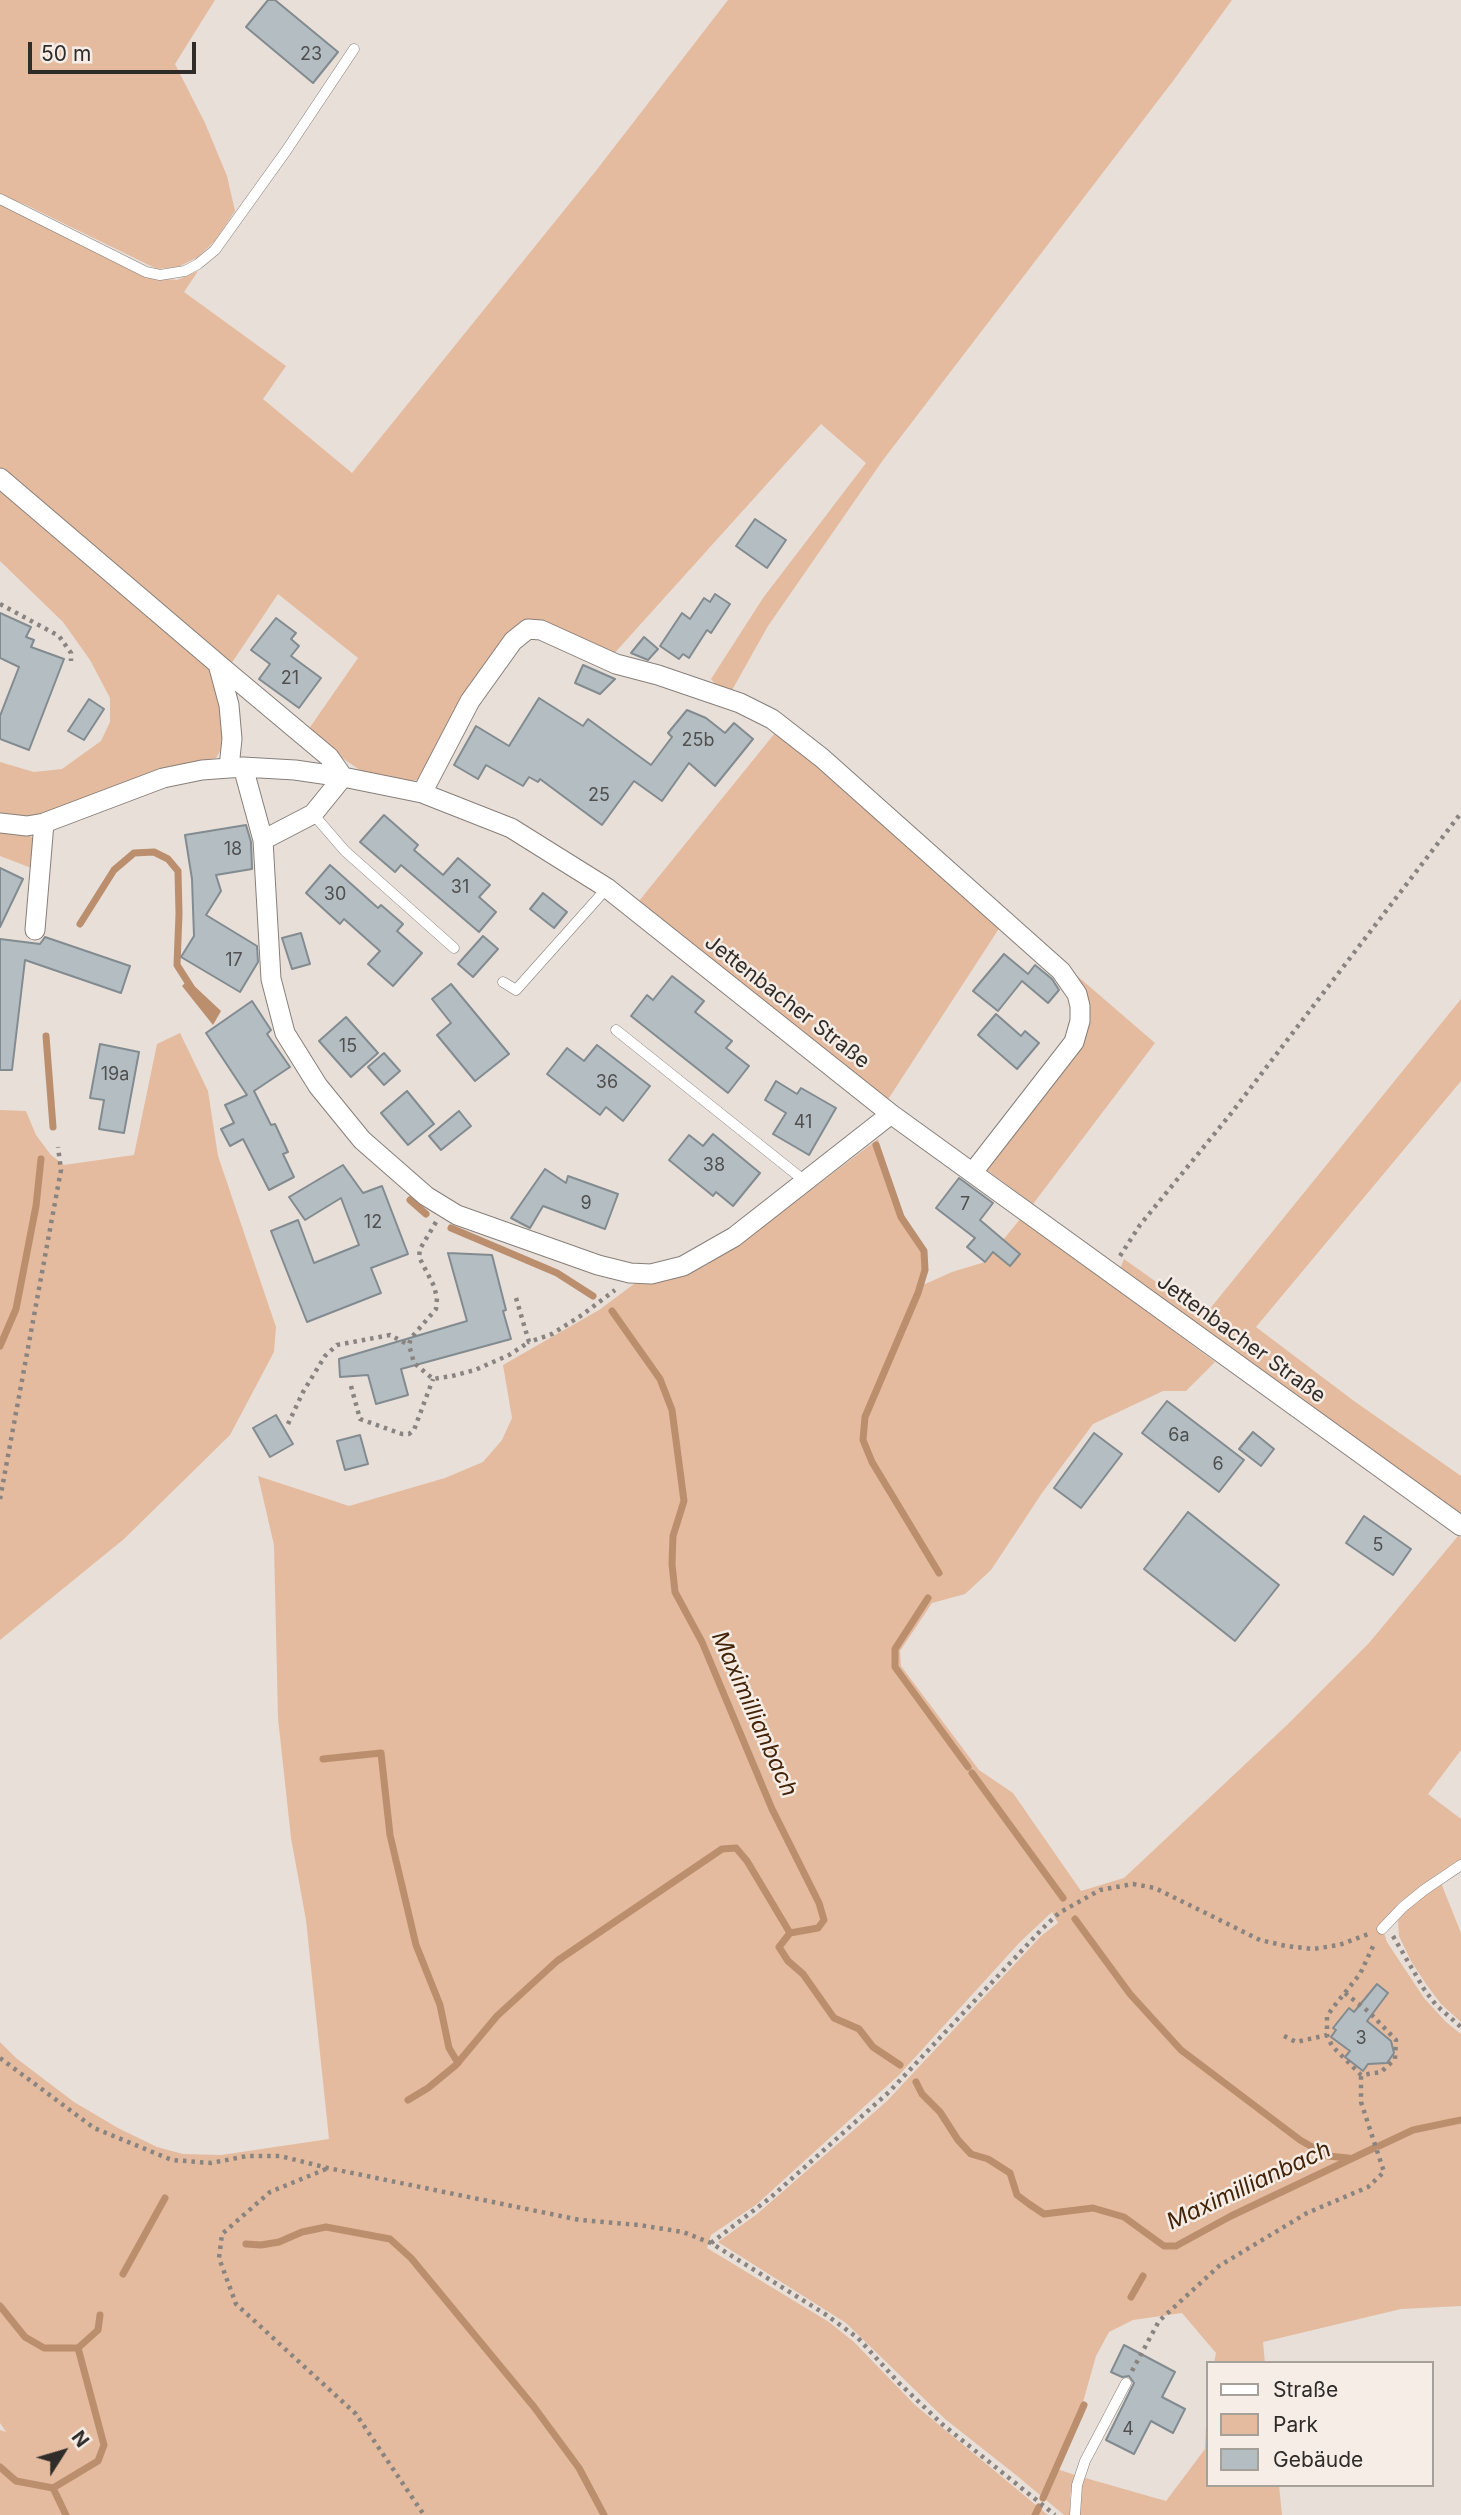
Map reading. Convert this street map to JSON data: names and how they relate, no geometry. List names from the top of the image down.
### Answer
{
  "streets": {
    "street": ["Jettenbacher Straße"]
  },
  "water": ["Maximillianbach"],
  "house_numbers": [
    "23",
    "21",
    "25b",
    "25",
    "18",
    "31",
    "30",
    "17",
    "15",
    "19a",
    "36",
    "41",
    "38",
    "9",
    "7",
    "12",
    "6a",
    "6",
    "5",
    "3",
    "4"
  ],
  "legend": ["Straße", "Park", "Gebäude"],
  "scale_bar": "50 m",
  "north": "top right"
}
